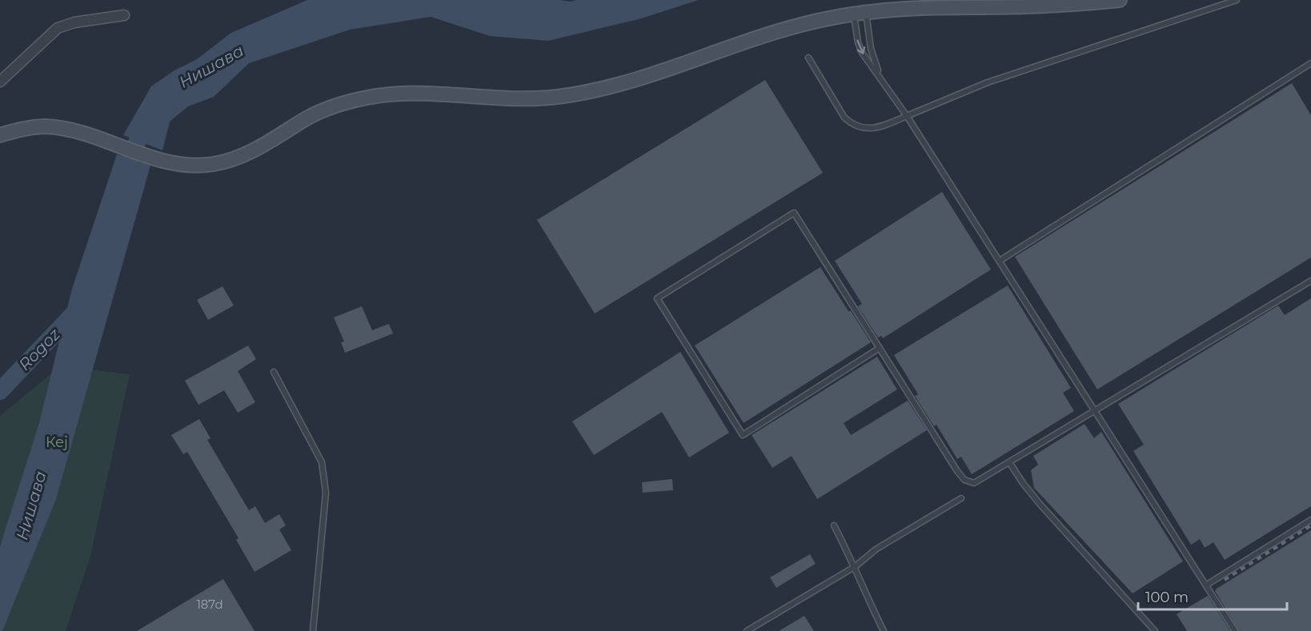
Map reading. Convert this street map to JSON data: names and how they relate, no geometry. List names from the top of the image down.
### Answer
{
  "water": ["Нишава", "Rogoz"],
  "parks": ["Кеј"],
  "house_numbers": ["187d"],
  "scale_bar": "100 m"
}
